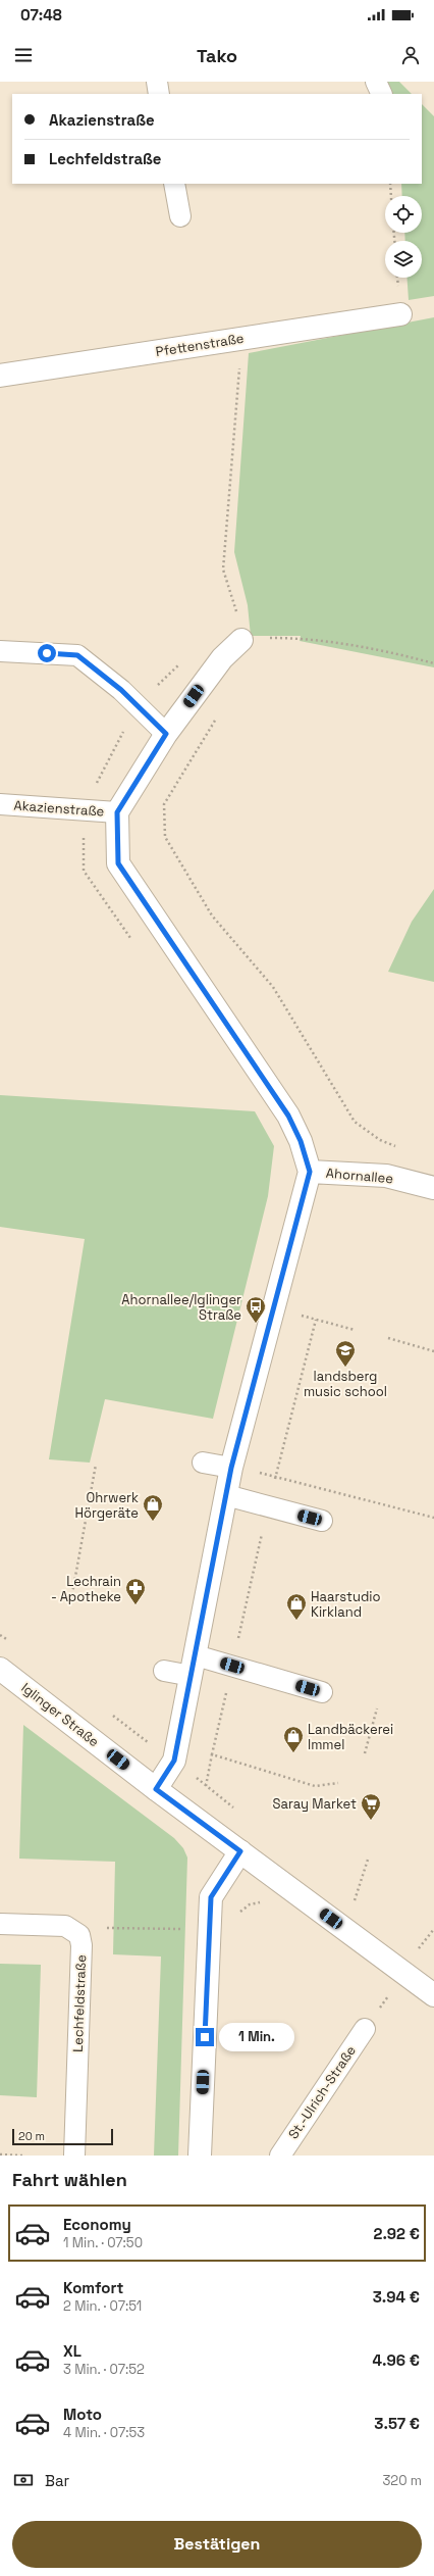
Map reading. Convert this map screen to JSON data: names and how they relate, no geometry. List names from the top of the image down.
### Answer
{
  "streets": {
    "street": [
      "Pfettenstraße",
      "Akazienstraße",
      "Ahornallee",
      "Iglinger Straße"
    ],
    "lane": ["Lechfeldstraße", "St.-Ulrich-Straße"]
  },
  "crossings": [
    ["Akazienstraße", "Ahornallee"],
    ["Ahornallee", "Iglinger Straße"]
  ],
  "places": {
    "bus stop": ["Ahornallee/Iglinger Straße"],
    "school or university": ["landsberg music school"],
    "shop": ["Ohrwerk Hörgeräte", "Haarstudio Kirkland", "Landbäckerei Immel"],
    "pharmacy": ["Lechrain - Apotheke"],
    "supermarket": ["Saray Market"]
  },
  "scale_bar": "20 m",
  "page": {
    "status": "07:48",
    "header": "Tako",
    "banner": ["Akazienstraße", "Lechfeldstraße"],
    "bubble": "1 Min.",
    "scale": "20 m",
    "heading": "Fahrt wählen",
    "list": [
      {
        "name": "Economy",
        "note": "1 Min. · 07:50",
        "value": "2.92 €"
      },
      {
        "name": "Komfort",
        "note": "2 Min. · 07:51",
        "value": "3.94 €"
      },
      {
        "name": "XL",
        "note": "3 Min. · 07:52",
        "value": "4.96 €"
      },
      {
        "name": "Moto",
        "note": "4 Min. · 07:53",
        "value": "3.57 €"
      }
    ],
    "pay": ["Bar", "320 m"],
    "buttons": "Bestätigen"
  }
}
